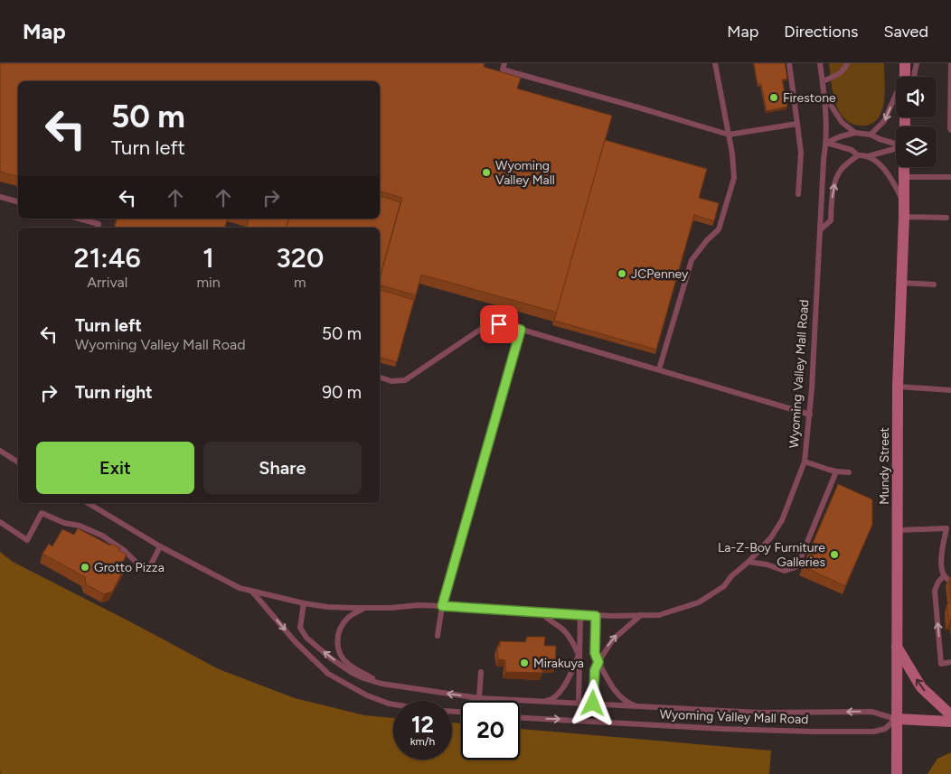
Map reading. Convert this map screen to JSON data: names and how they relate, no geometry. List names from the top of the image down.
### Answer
{
  "streets": {
    "main road": ["Mundy Street"],
    "lane": ["Wyoming Valley Mall Road"]
  },
  "crossings": [
    ["Wyoming Valley Mall Road", "Mundy Street"]
  ],
  "places": [
    "Firestone",
    "Wyoming Valley Mall",
    "JCPenney",
    "La-Z-Boy Furniture Galleries",
    "Grotto Pizza",
    "Mirakuya"
  ],
  "page": {
    "header": "Map",
    "nav": ["Map", "Directions", "Saved"],
    "turn": ["50 m", "Turn left"],
    "eta": [
      "21:46",
      "Arrival",
      "1",
      "min",
      "320",
      "m"
    ],
    "list": [
      {
        "name": "Turn left",
        "note": "Wyoming Valley Mall Road",
        "value": "50 m"
      },
      {
        "name": "Turn right",
        "value": "90 m"
      }
    ],
    "buttons": ["Exit", "Share"],
    "speed": "12 km/h",
    "limit": "20"
  }
}
